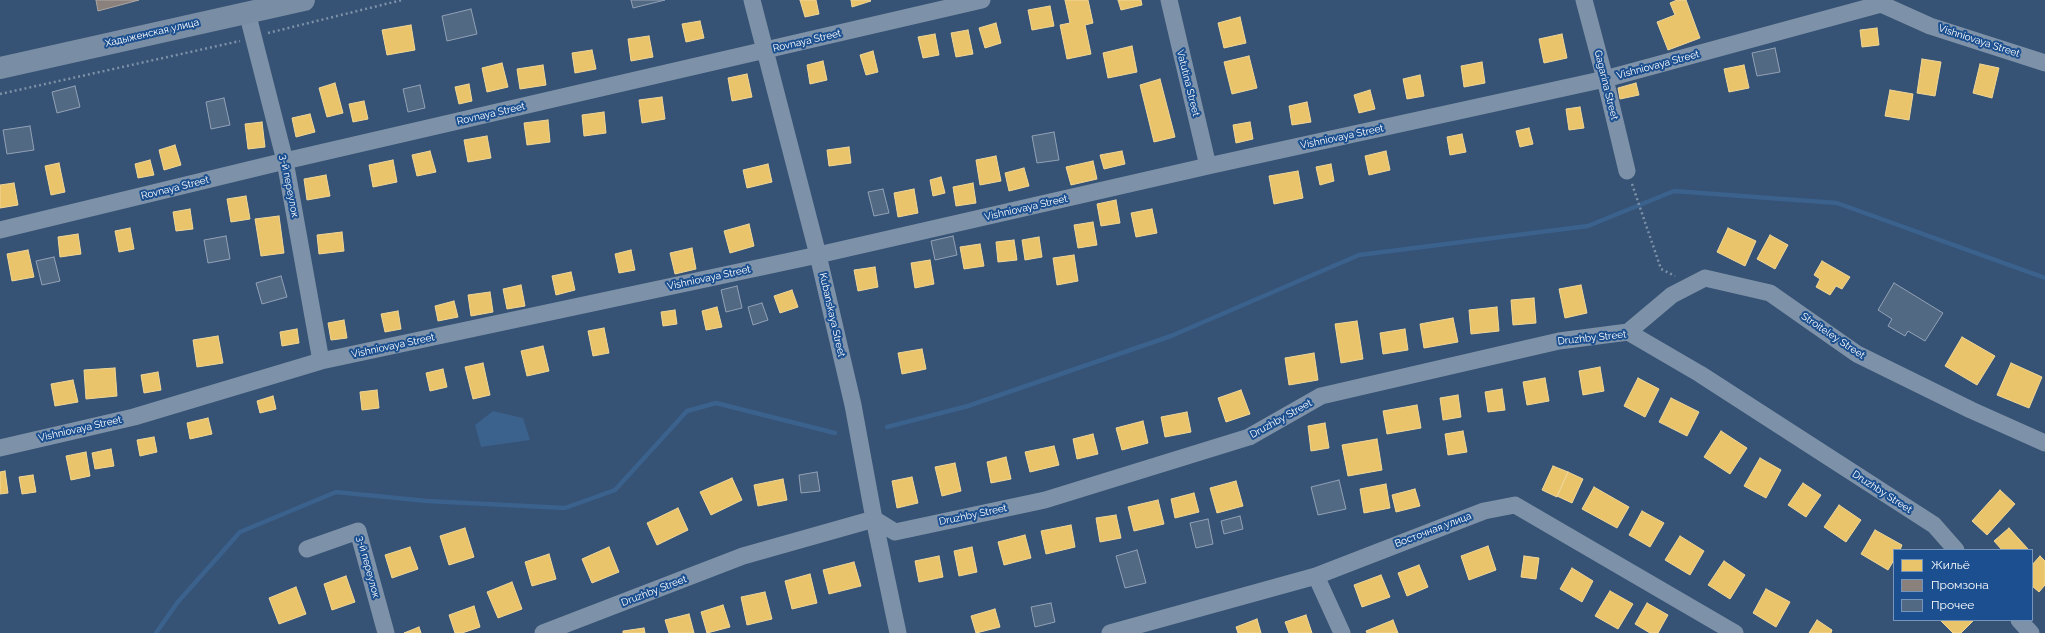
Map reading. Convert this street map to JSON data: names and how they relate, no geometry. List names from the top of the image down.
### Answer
{
  "streets": {
    "main road": ["Хадыженская улица"],
    "street": [
      "Rovnaya Street",
      "Vishniovaya Street",
      "Vatutina Street",
      "Gagarina Street",
      "3-й переулок",
      "Kubanskaya Street",
      "Stroiteley Street",
      "Druzhby Street",
      "Восточная улица"
    ]
  },
  "crossings": [
    ["Хадыженская улица", "3-й переулок"],
    ["Rovnaya Street", "3-й переулок"],
    ["Rovnaya Street", "Kubanskaya Street"],
    ["Vishniovaya Street", "Vatutina Street"],
    ["Vishniovaya Street", "Gagarina Street"],
    ["Vishniovaya Street", "3-й переулок"],
    ["Vishniovaya Street", "Kubanskaya Street"],
    ["Kubanskaya Street", "Druzhby Street"],
    ["Stroiteley Street", "Druzhby Street"]
  ],
  "legend": ["Жильё", "Промзона", "Прочее"]
}
